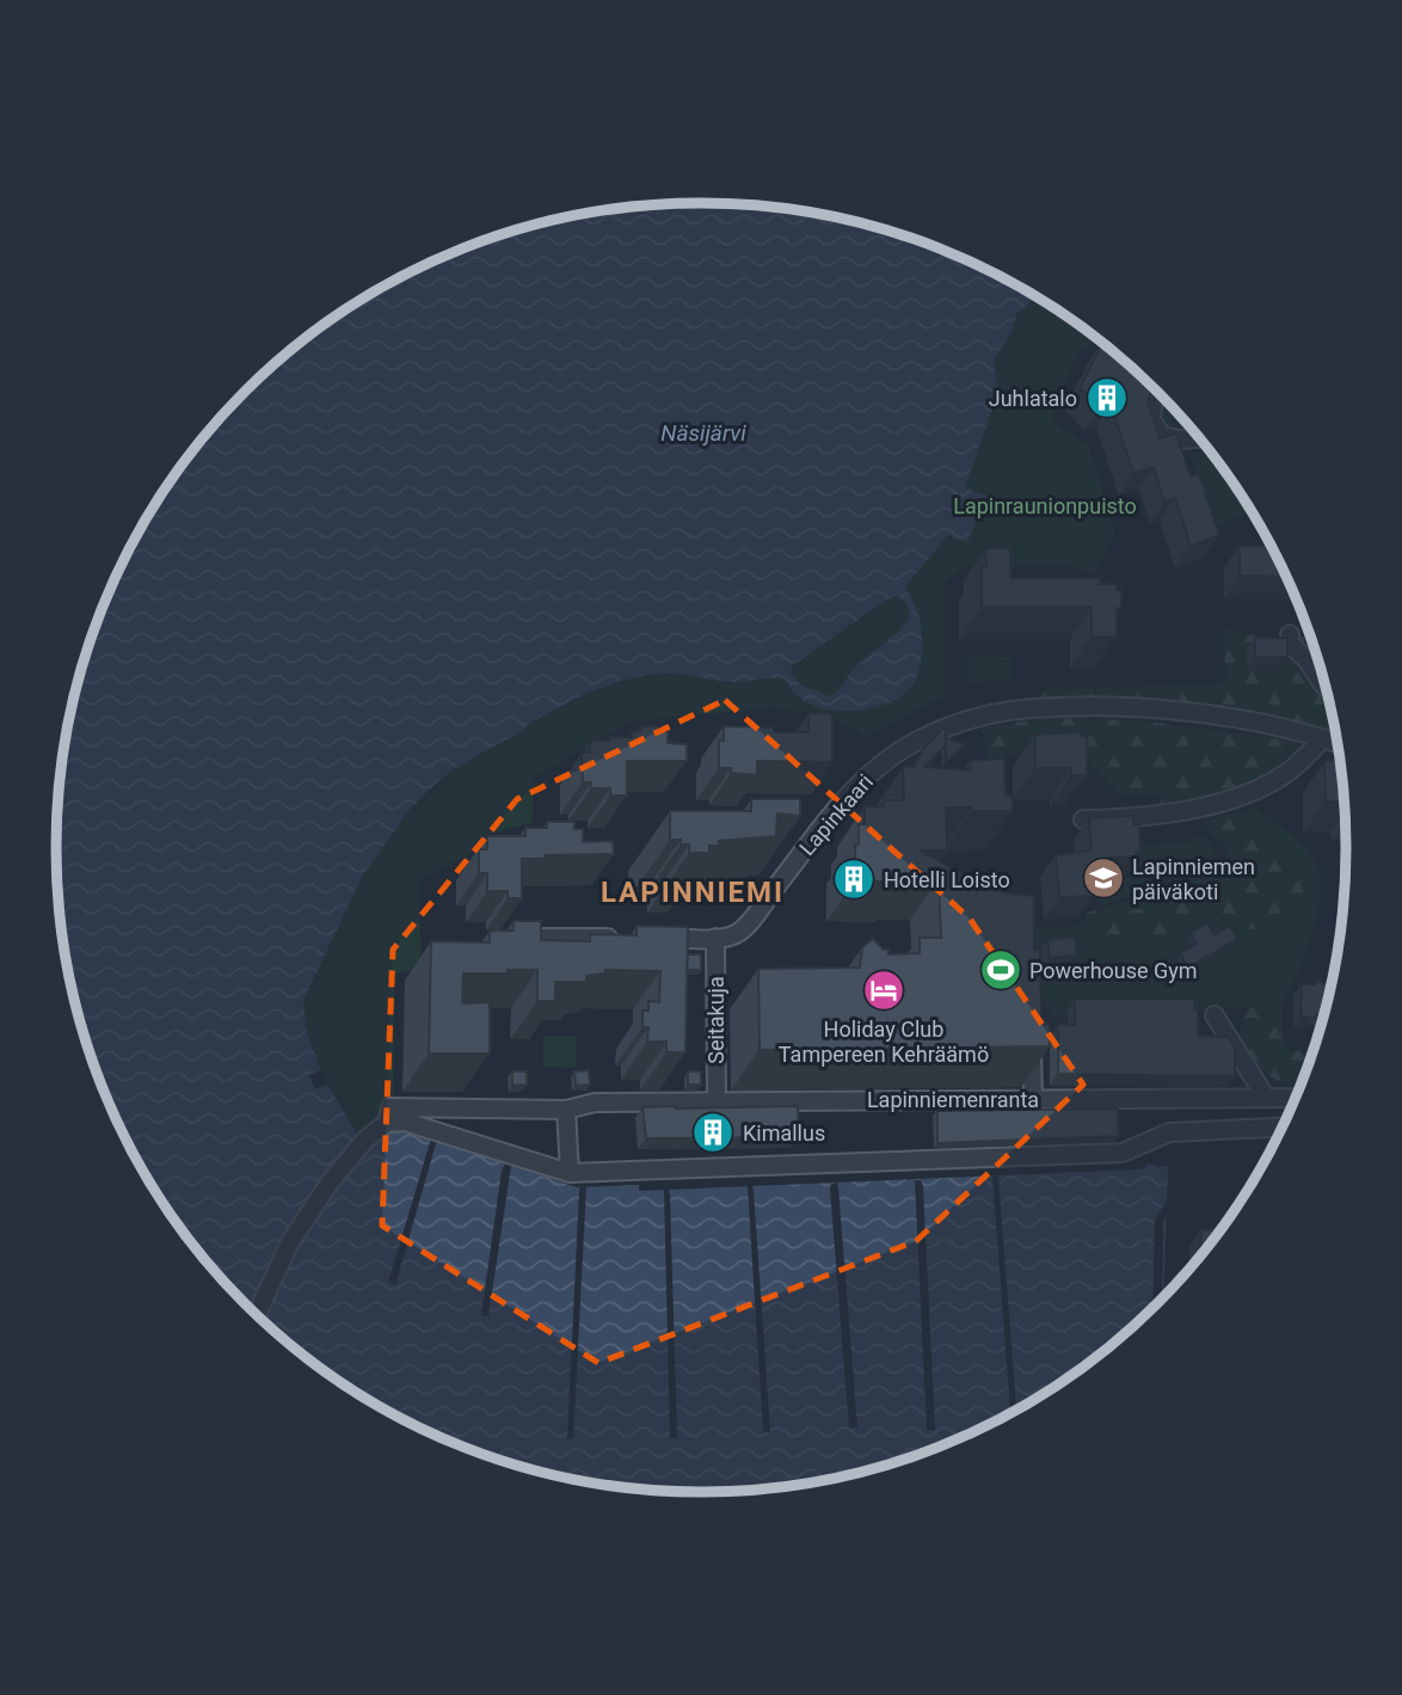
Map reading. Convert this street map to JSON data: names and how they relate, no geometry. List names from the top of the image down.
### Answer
{
  "streets": {
    "street": ["Lapinkaari", "Seitakuja", "Lapinniemenranta"]
  },
  "crossings": [
    ["Lapinkaari", "Seitakuja"],
    ["Seitakuja", "Lapinniemenranta"]
  ],
  "districts": ["LAPINNIEMI"],
  "water": ["Näsijärvi"],
  "parks": ["Lapinraunionpuisto"],
  "places": {
    "building": ["Juhlatalo", "Hotelli Loisto", "Kimallus"],
    "school or university": ["Lapinniemen päiväkoti"],
    "sports": ["Powerhouse Gym"],
    "hotel": ["Holiday Club Tampereen Kehräämö"]
  }
}
